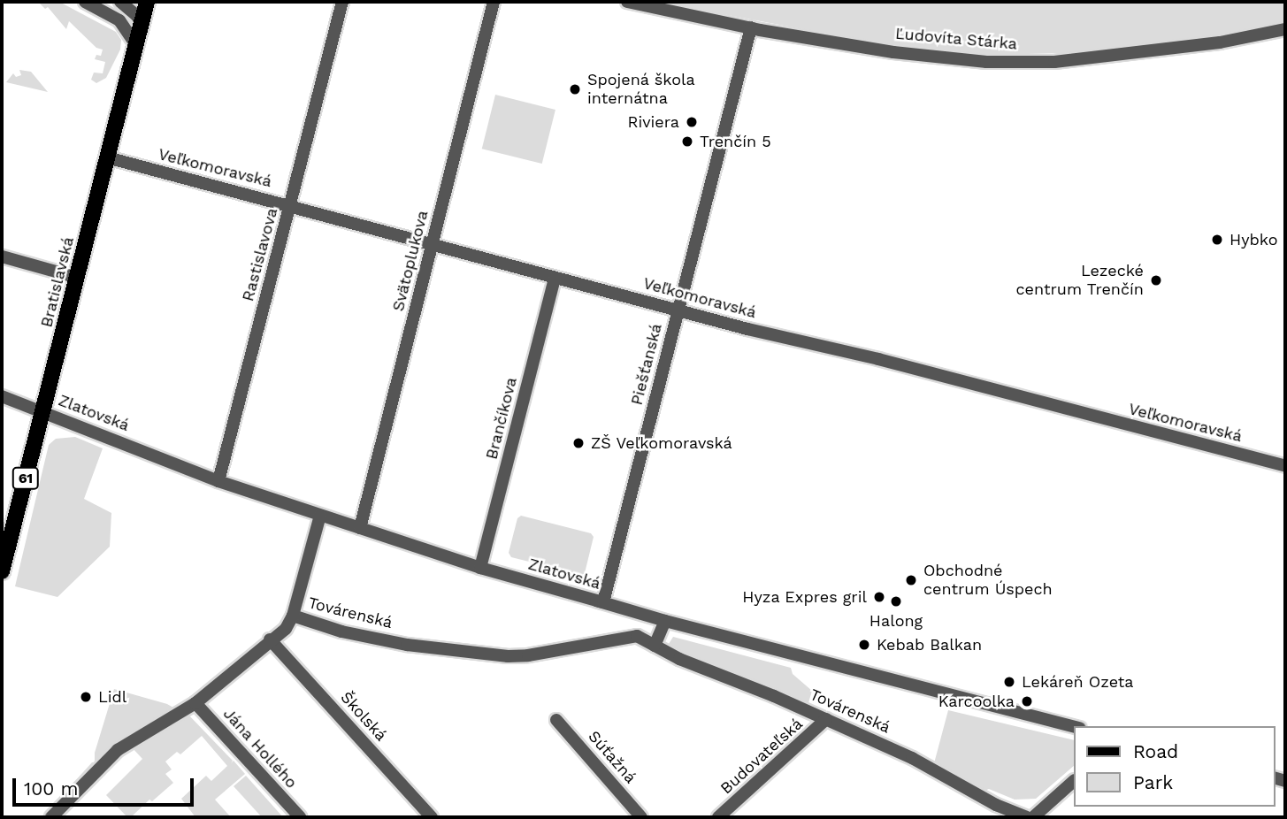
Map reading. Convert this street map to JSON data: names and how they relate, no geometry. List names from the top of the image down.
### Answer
{
  "streets": {
    "main road": ["Bratislavská", "61"],
    "street": [
      "Ľudovíta Stárka",
      "Veľkomoravská",
      "Rastislavova",
      "Svätoplukova",
      "Piešťanská",
      "Zlatovská",
      "Brančíkova",
      "Továrenská",
      "Školská",
      "Jána Hollého",
      "Budovateľská",
      "Súťažná"
    ]
  },
  "crossings": [
    ["Ľudovíta Stárka", "Piešťanská"],
    ["Veľkomoravská", "Rastislavova"],
    ["Veľkomoravská", "Svätoplukova"],
    ["Veľkomoravská", "Bratislavská"],
    ["Veľkomoravská", "Piešťanská"],
    ["Veľkomoravská", "Brančíkova"],
    ["Rastislavova", "Zlatovská"],
    ["Svätoplukova", "Zlatovská"],
    ["Bratislavská", "Zlatovská"],
    ["Piešťanská", "Zlatovská"],
    ["Zlatovská", "Brančíkova"],
    ["Továrenská", "Budovateľská"]
  ],
  "places": [
    "Spojená škola internátna",
    "Riviera",
    "Trenčín 5",
    "Hybko",
    "Lezecké centrum Trenčín",
    "ZŠ Veľkomoravská",
    "Obchodné centrum Úspech",
    "Hyza Expres gril",
    "Halong",
    "Kebab Balkan",
    "Lekáreň Ozeta",
    "Lidl",
    "Karcoolka"
  ],
  "legend": ["Road", "Park"],
  "scale_bar": "100 m"
}
